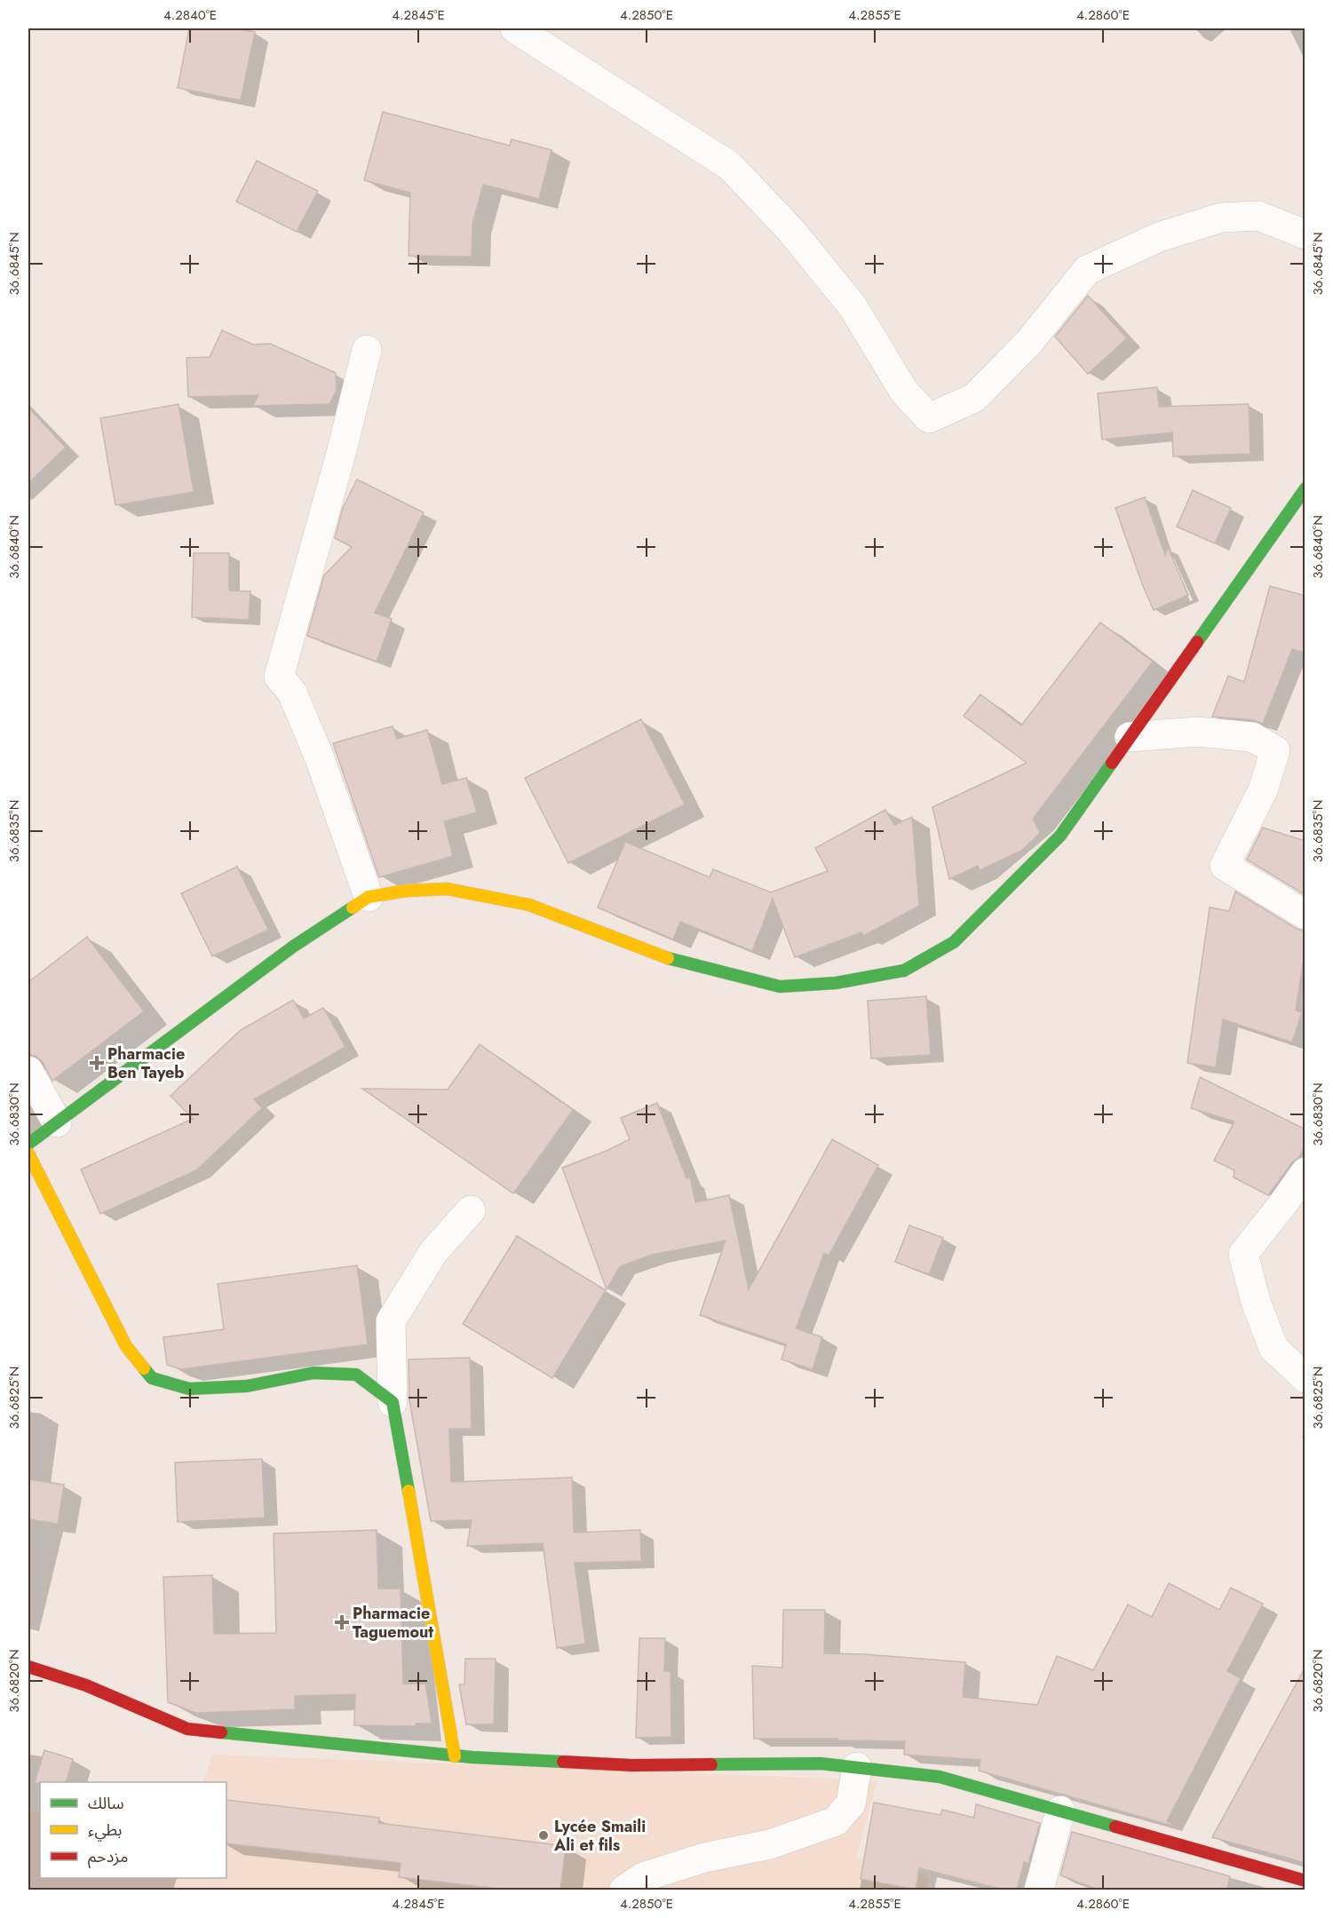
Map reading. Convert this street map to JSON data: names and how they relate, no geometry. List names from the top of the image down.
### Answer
{
  "places": {
    "health": ["Pharmacie Ben Tayeb", "Pharmacie Taguemout"],
    "other": ["Lycée Smaili Ali et fils"]
  },
  "legend": ["سالك", "بطيء", "مزدحم"],
  "coordinates": [
    "4.2840°E",
    "4.2845°E",
    "4.2850°E",
    "4.2855°E",
    "4.2860°E",
    "36.6845°N",
    "36.6840°N",
    "36.6835°N",
    "36.6830°N",
    "36.6825°N",
    "36.6820°N"
  ]
}
